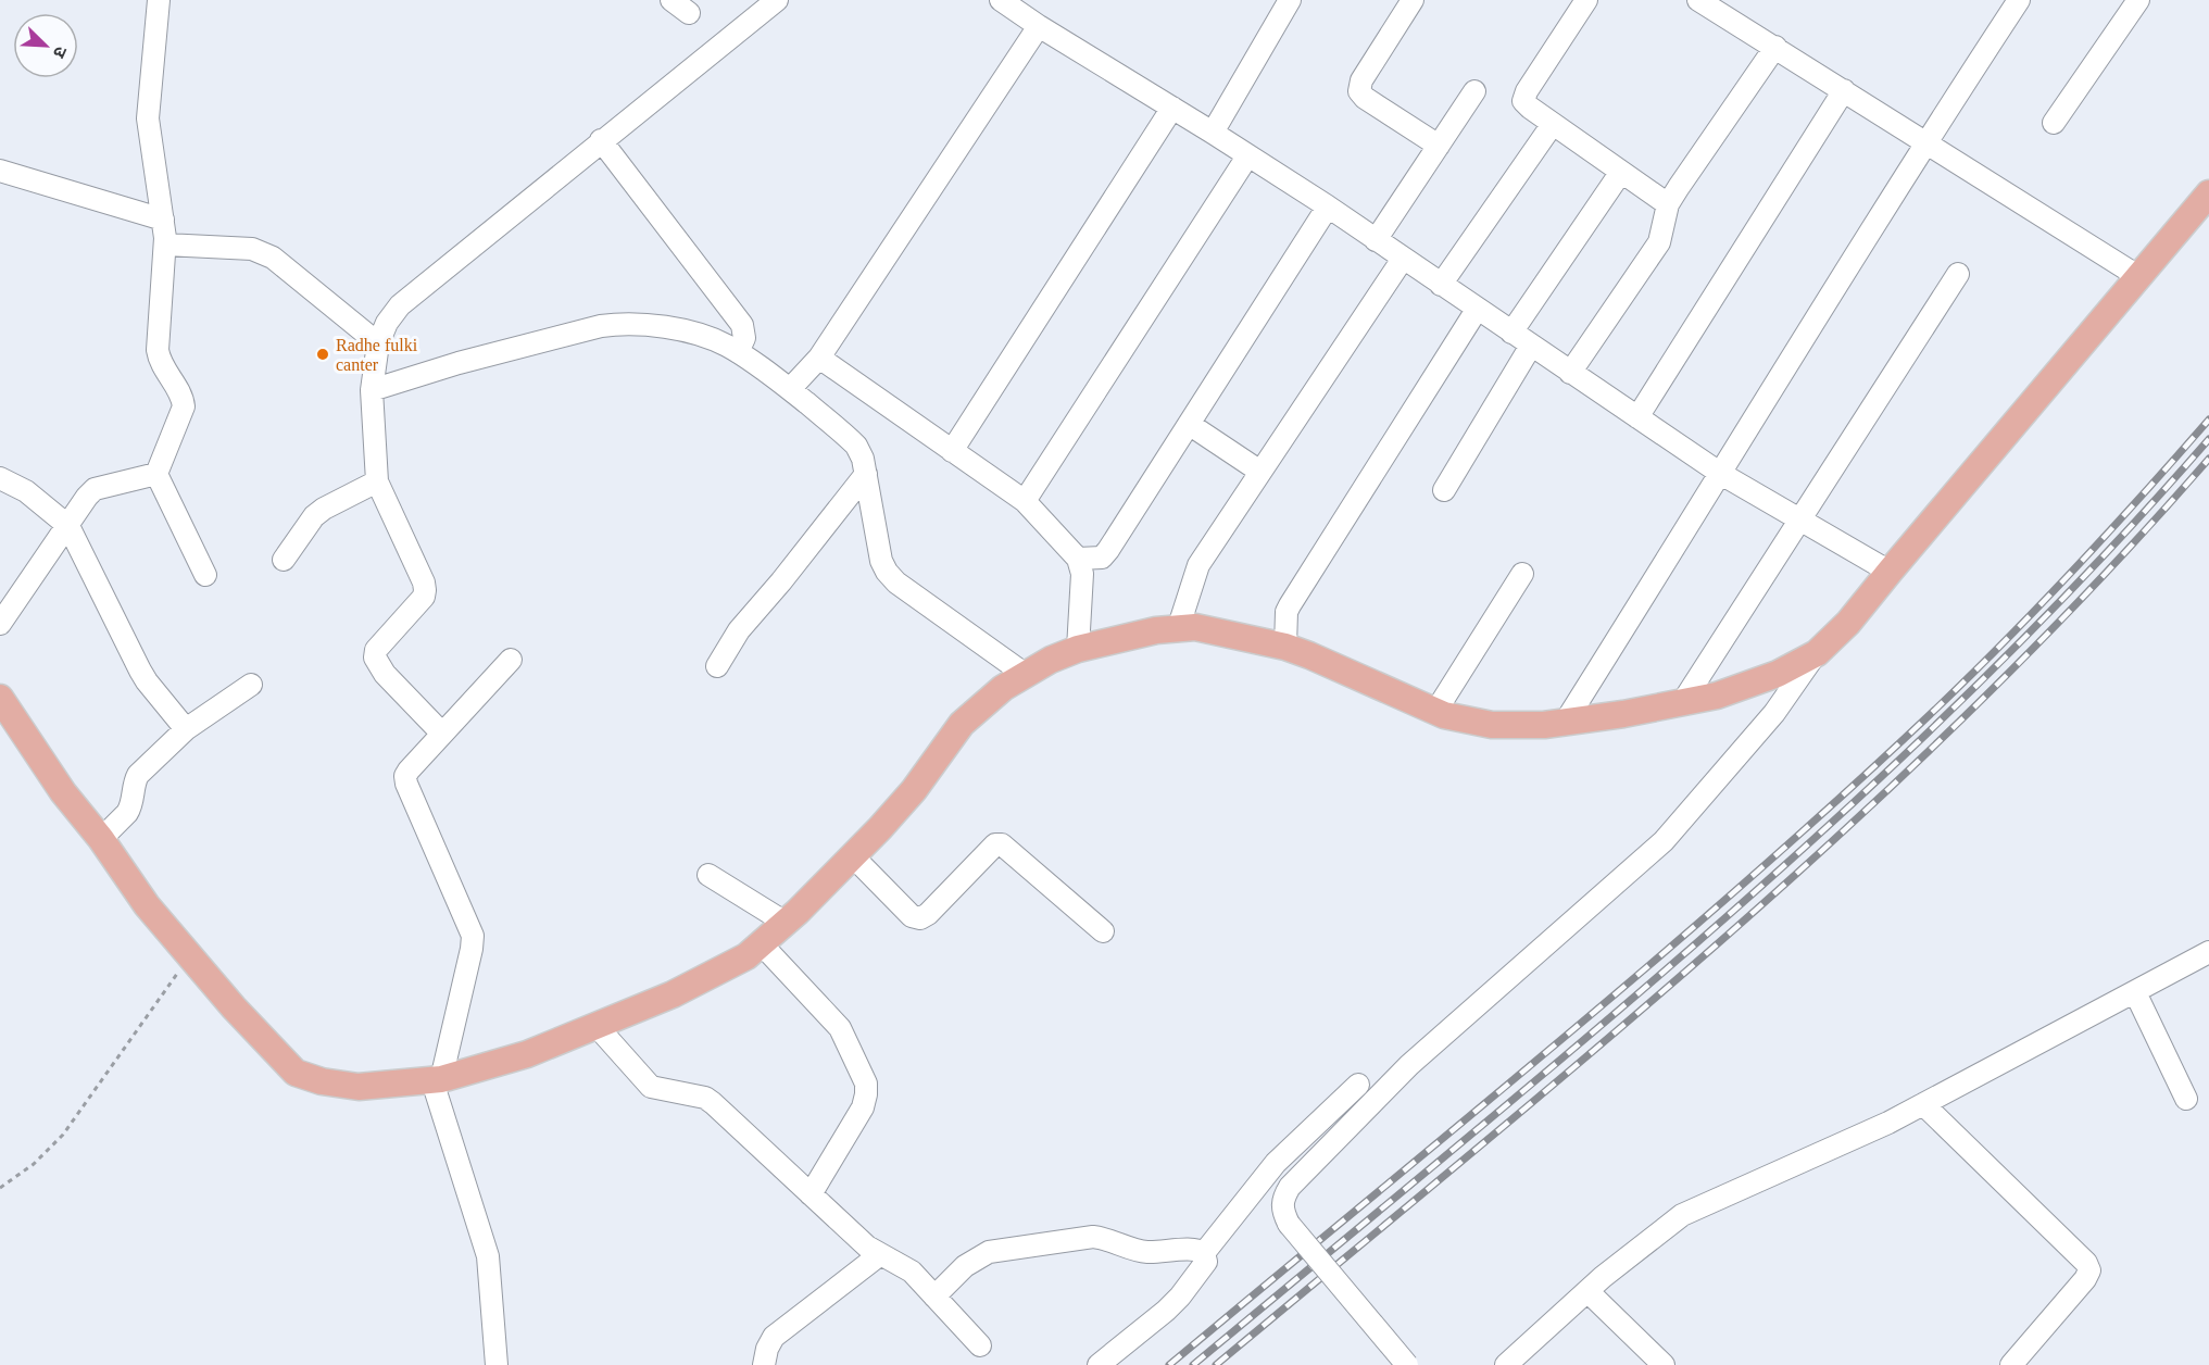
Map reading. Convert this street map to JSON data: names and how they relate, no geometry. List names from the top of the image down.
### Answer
{
  "places": ["Radhe fulki canter"],
  "north": "bottom right"
}
